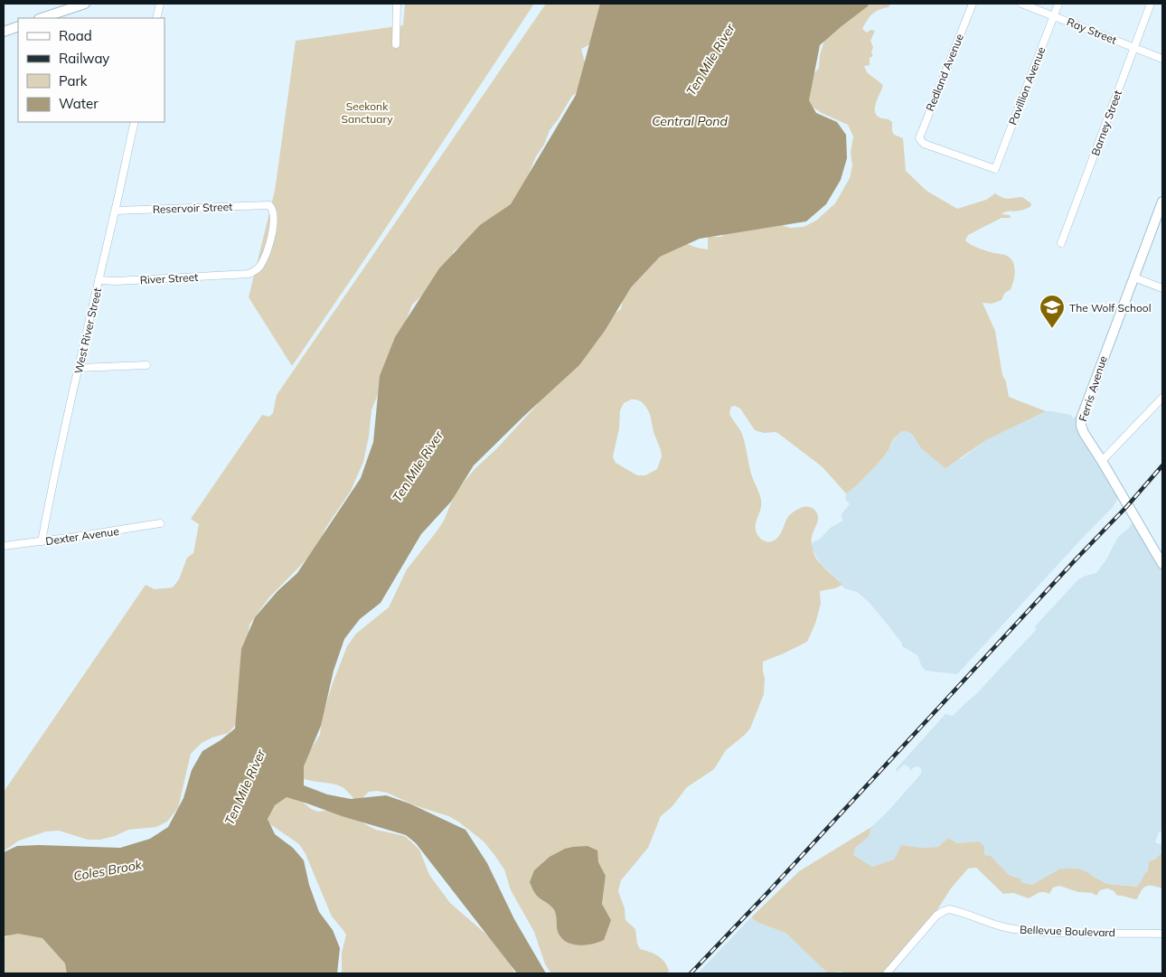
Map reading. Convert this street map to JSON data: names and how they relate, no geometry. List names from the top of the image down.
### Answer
{
  "streets": {
    "street": [
      "Ray Street",
      "Redland Avenue",
      "Pavillion Avenue",
      "Barney Street",
      "Reservoir Street",
      "River Street",
      "West River Street",
      "Ferris Avenue",
      "Dexter Avenue",
      "Bellevue Boulevard"
    ]
  },
  "crossings": [
    ["Ray Street", "Pavillion Avenue"],
    ["Ray Street", "Barney Street"],
    ["Redland Avenue", "Pavillion Avenue"],
    ["Reservoir Street", "River Street"],
    ["Reservoir Street", "West River Street"],
    ["River Street", "West River Street"],
    ["West River Street", "Dexter Avenue"]
  ],
  "water": ["Ten Mile River", "Central Pond", "Coles Brook"],
  "parks": ["Seekonk Sanctuary"],
  "places": {
    "school or university": ["The Wolf School"]
  },
  "legend": [
    "Road",
    "Railway",
    "Park",
    "Water"
  ]
}
